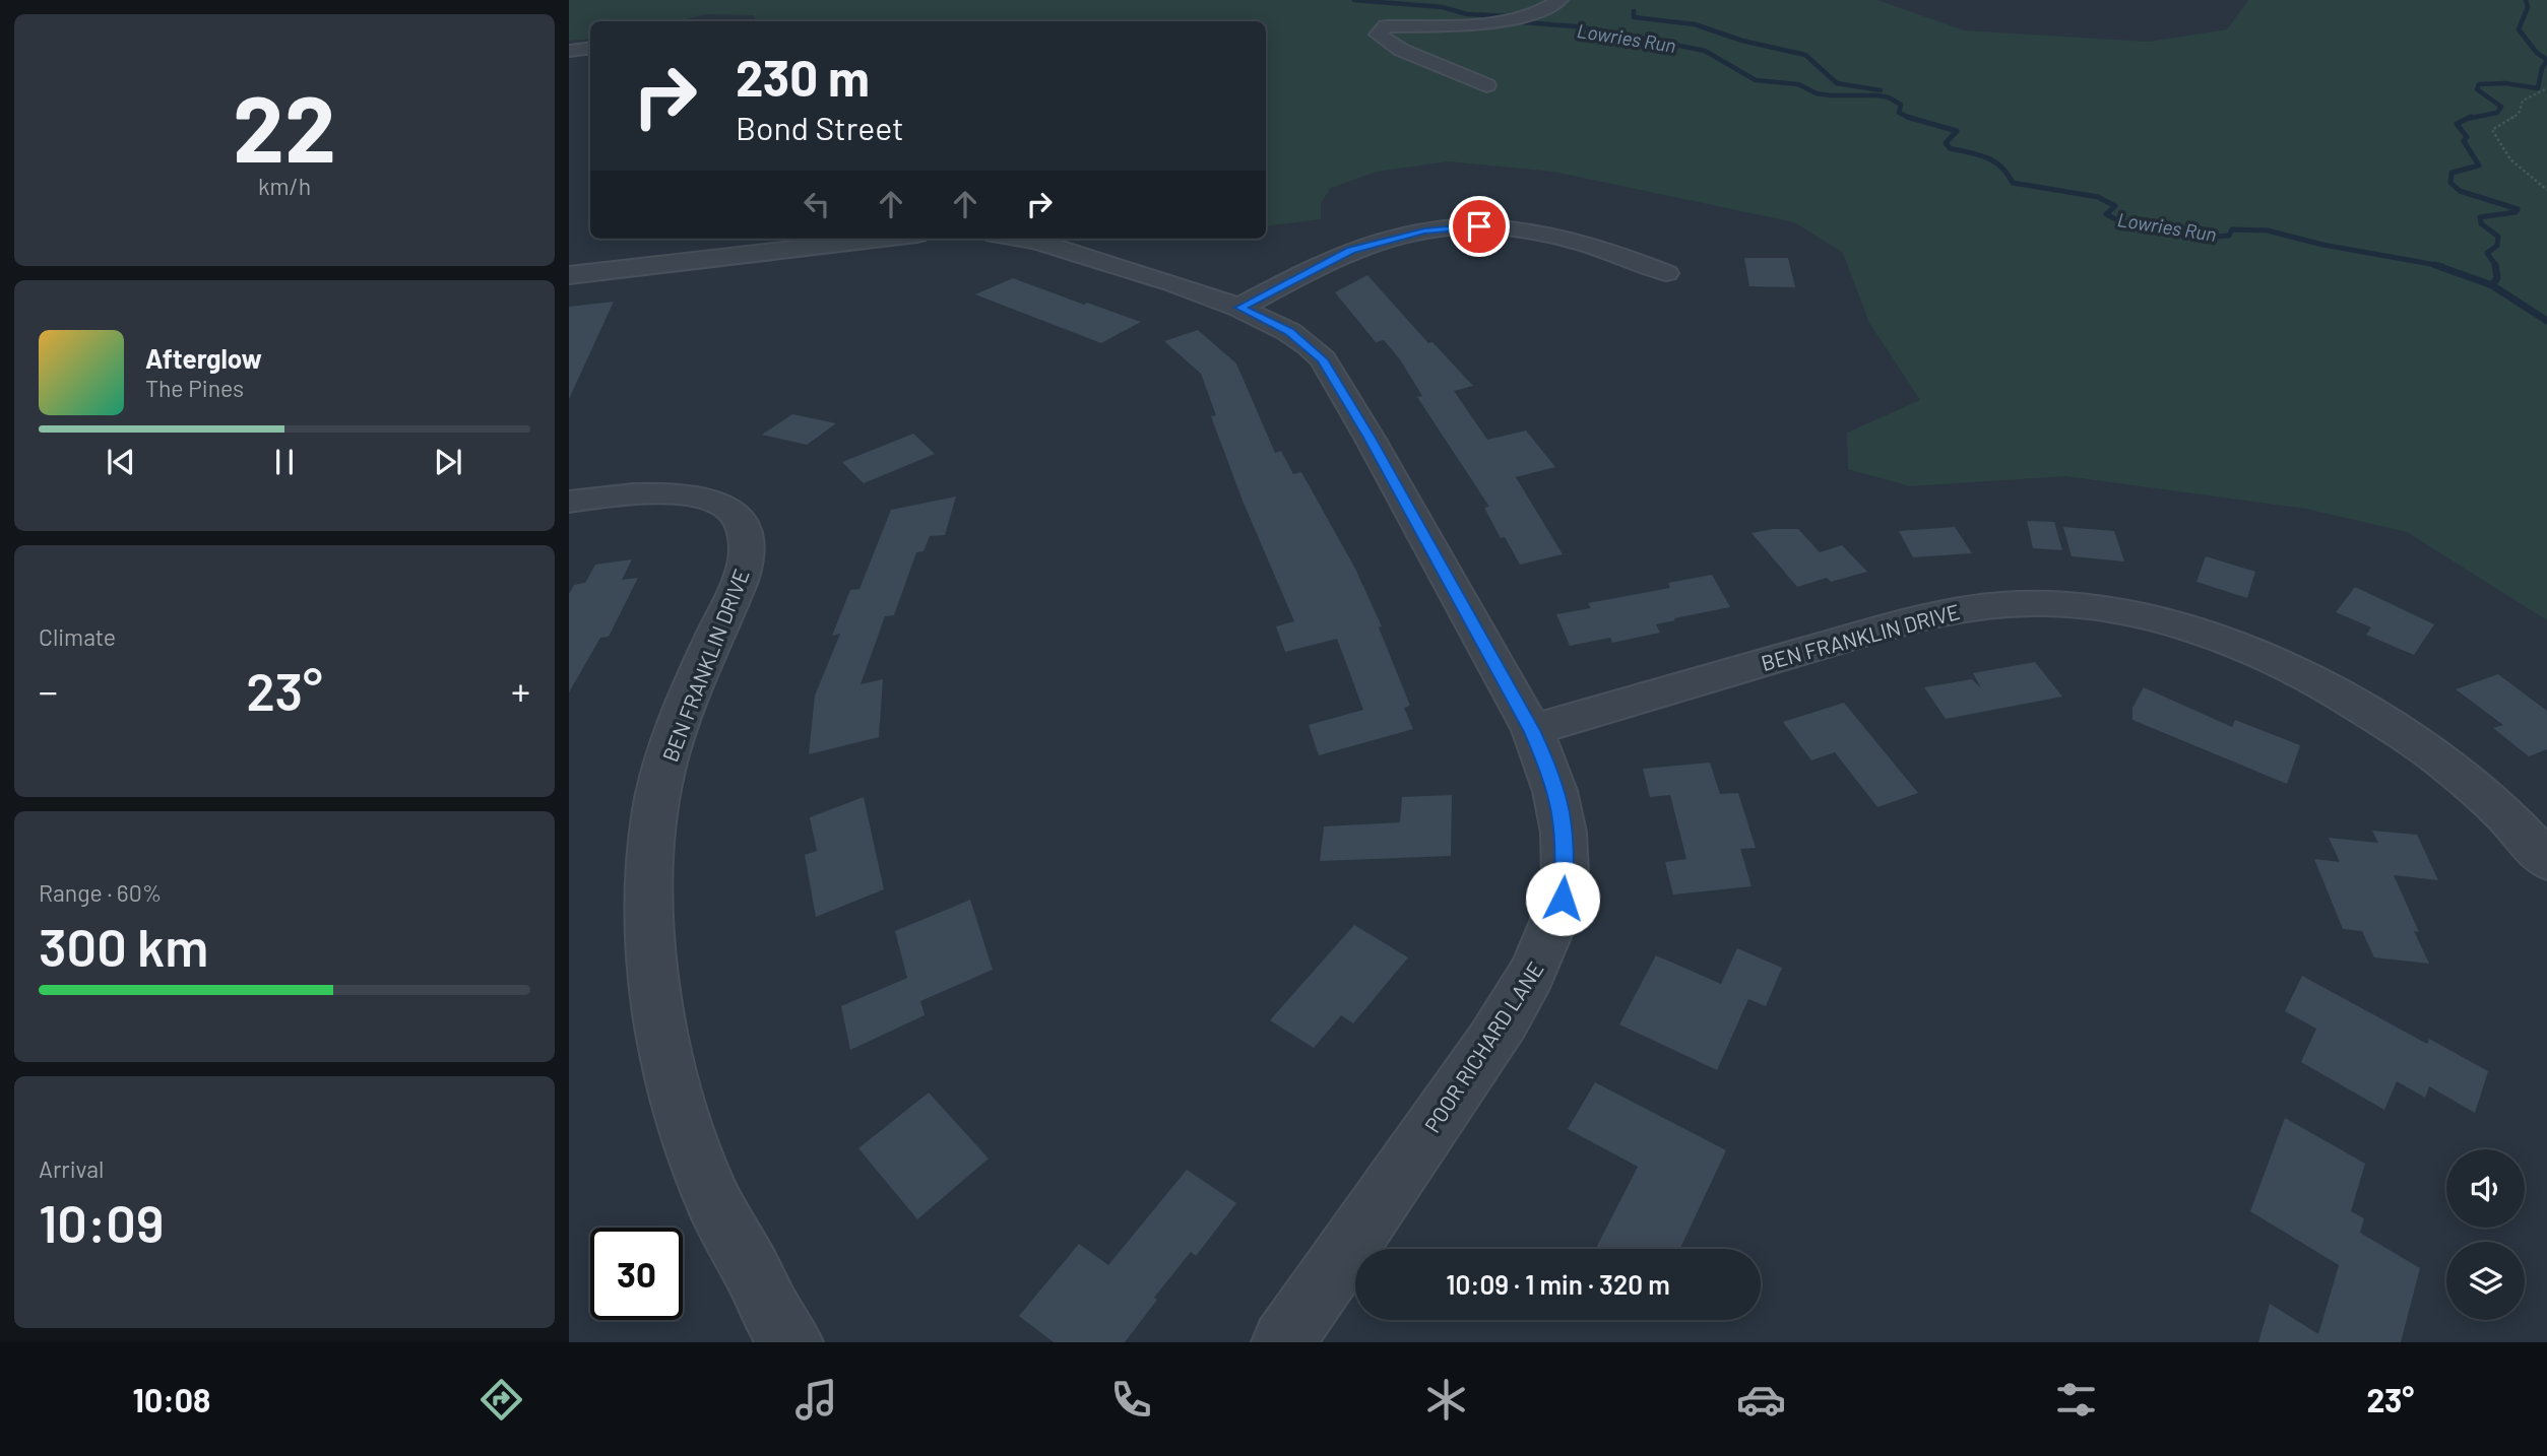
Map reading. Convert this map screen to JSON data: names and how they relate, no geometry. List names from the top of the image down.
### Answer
{
  "streets": {
    "street": ["BEN FRANKLIN DRIVE", "POOR RICHARD LANE"]
  },
  "crossings": [
    ["BEN FRANKLIN DRIVE", "POOR RICHARD LANE"]
  ],
  "water": ["Lowries Run"],
  "page": {
    "tile": [
      ["22", "km/h"],
      "Climate",
      ["Range · 60%", "300 km"],
      ["Arrival", "10:09"]
    ],
    "turn": ["230 m", "Bond Street"],
    "song": ["Afterglow", "The Pines"],
    "heat": ["−", "23°", "+"],
    "limit": "30",
    "trip": "10:09 · 1 min · 320 m",
    "tabs": ["10:08", "23°"]
  }
}
